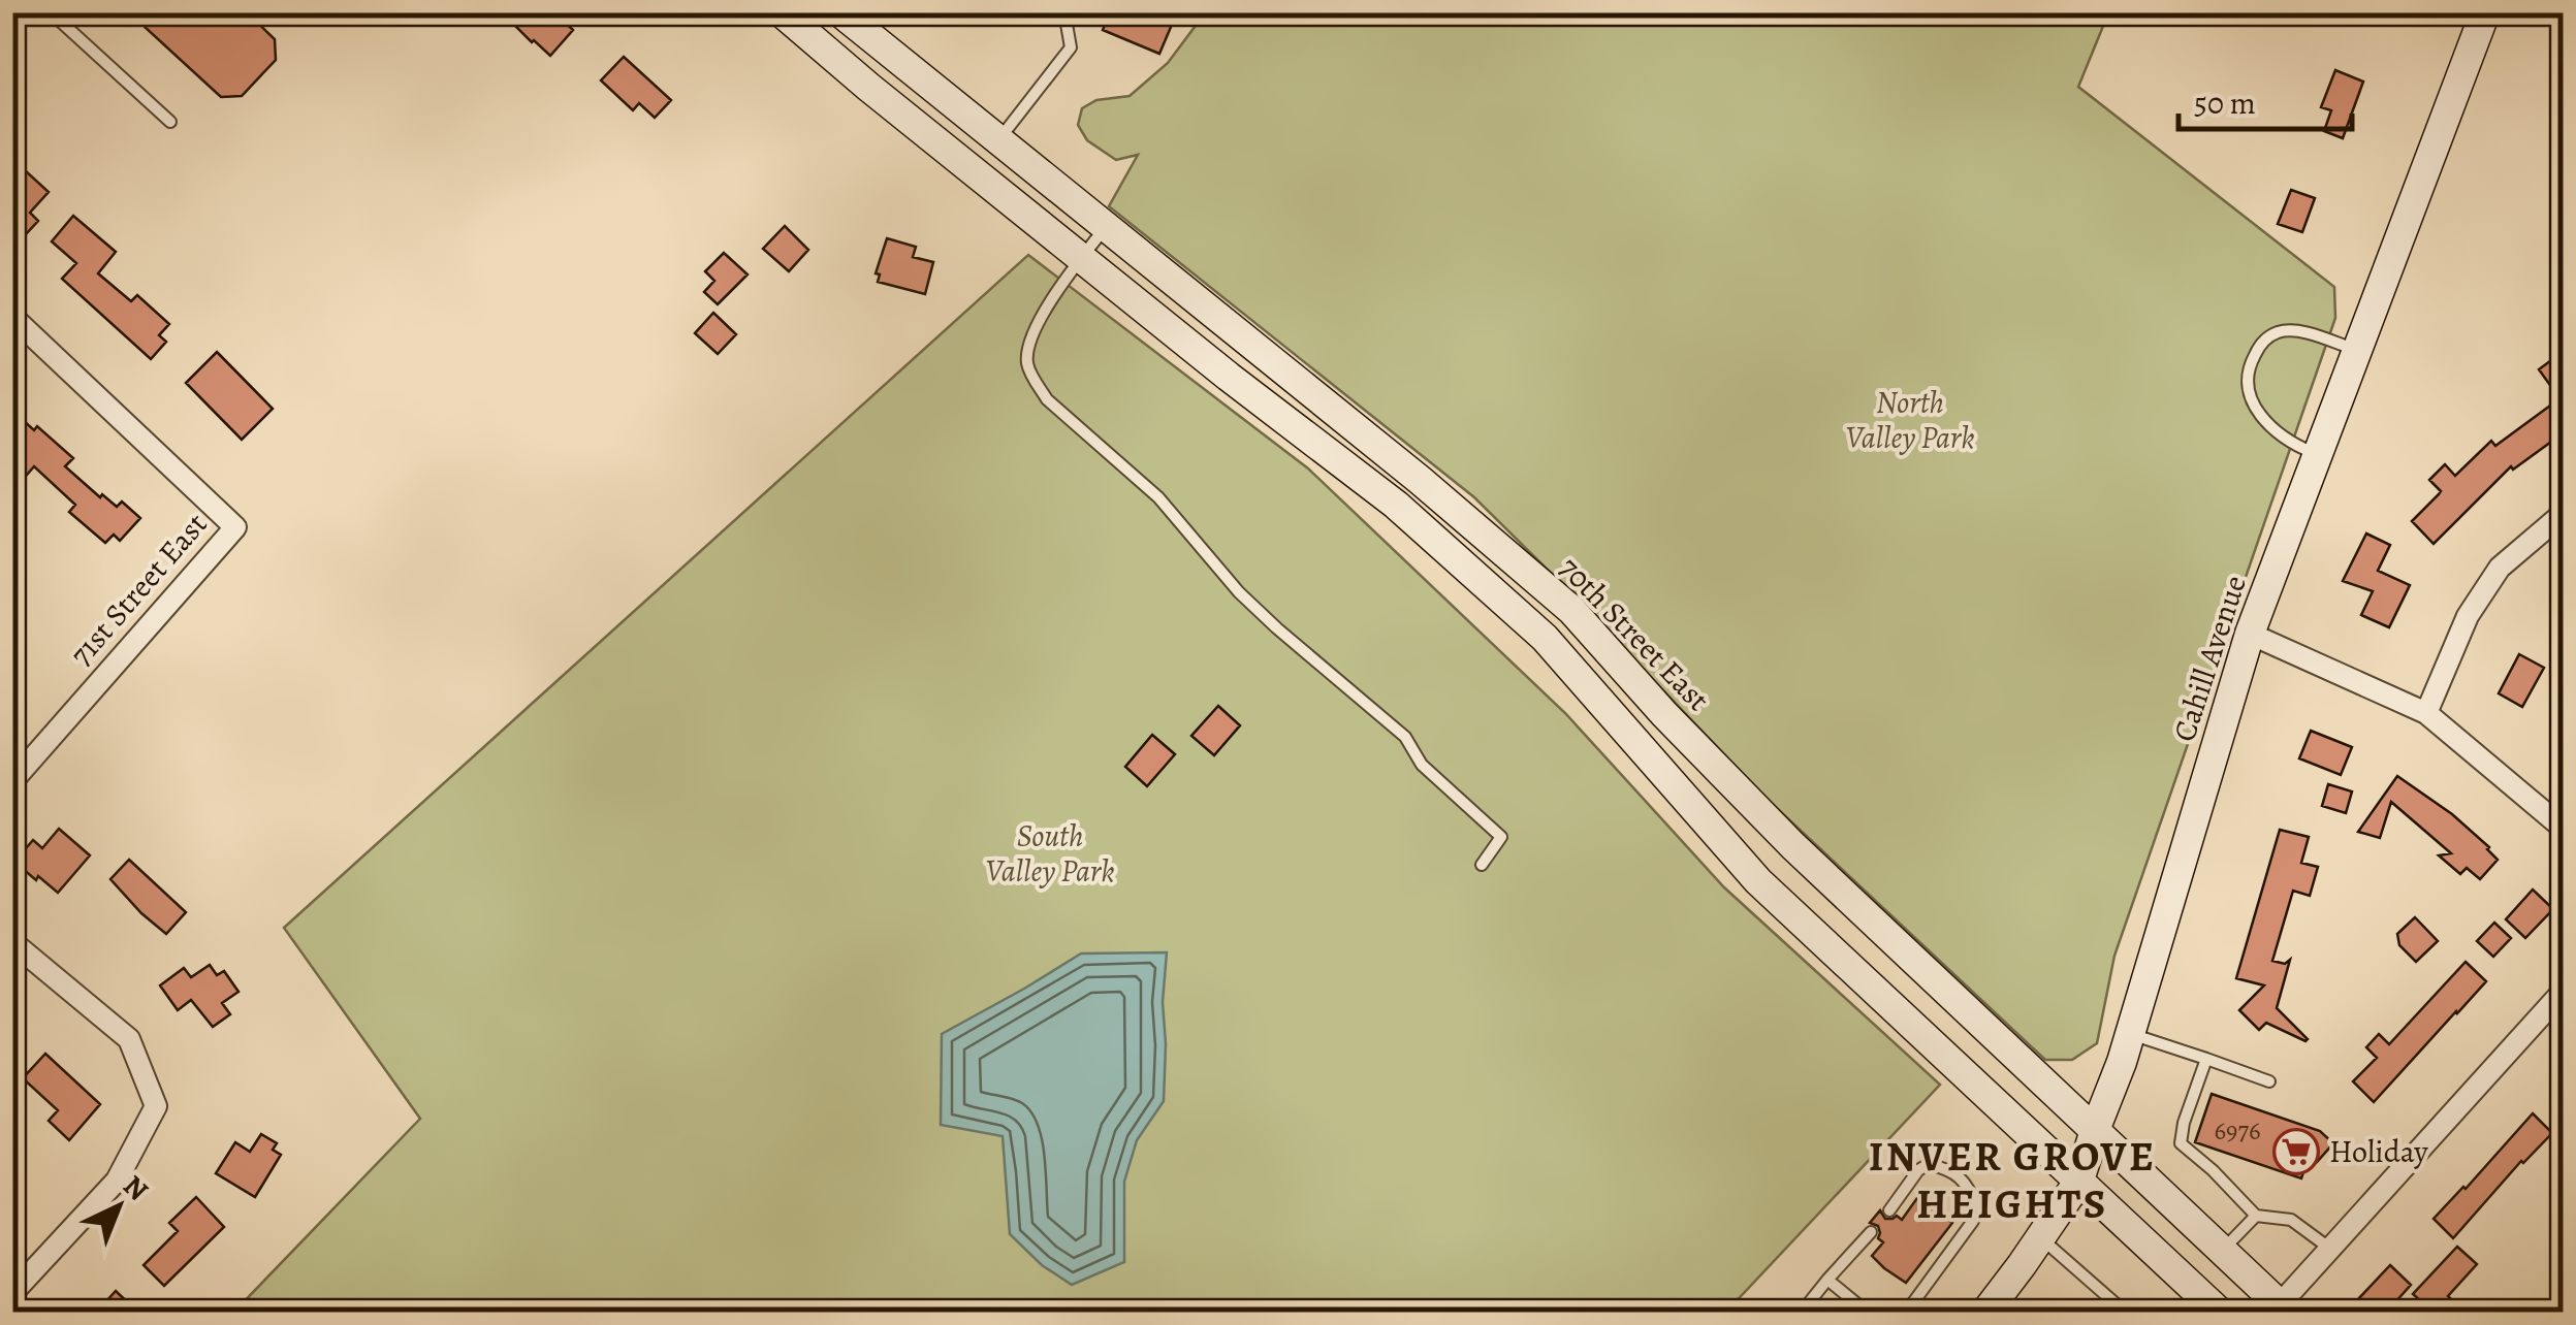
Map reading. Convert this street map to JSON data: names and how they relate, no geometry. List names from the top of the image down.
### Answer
{
  "streets": {
    "main road": ["70th Street East", "Cahill Avenue"],
    "street": ["71st Street East"]
  },
  "crossings": [
    ["70th Street East", "Cahill Avenue"]
  ],
  "districts": ["INVER GROVE HEIGHTS"],
  "parks": ["North Valley Park", "South Valley Park"],
  "places": {
    "supermarket": ["Holiday"]
  },
  "house_numbers": ["6976"],
  "scale_bar": "50 m",
  "north": "top right"
}
